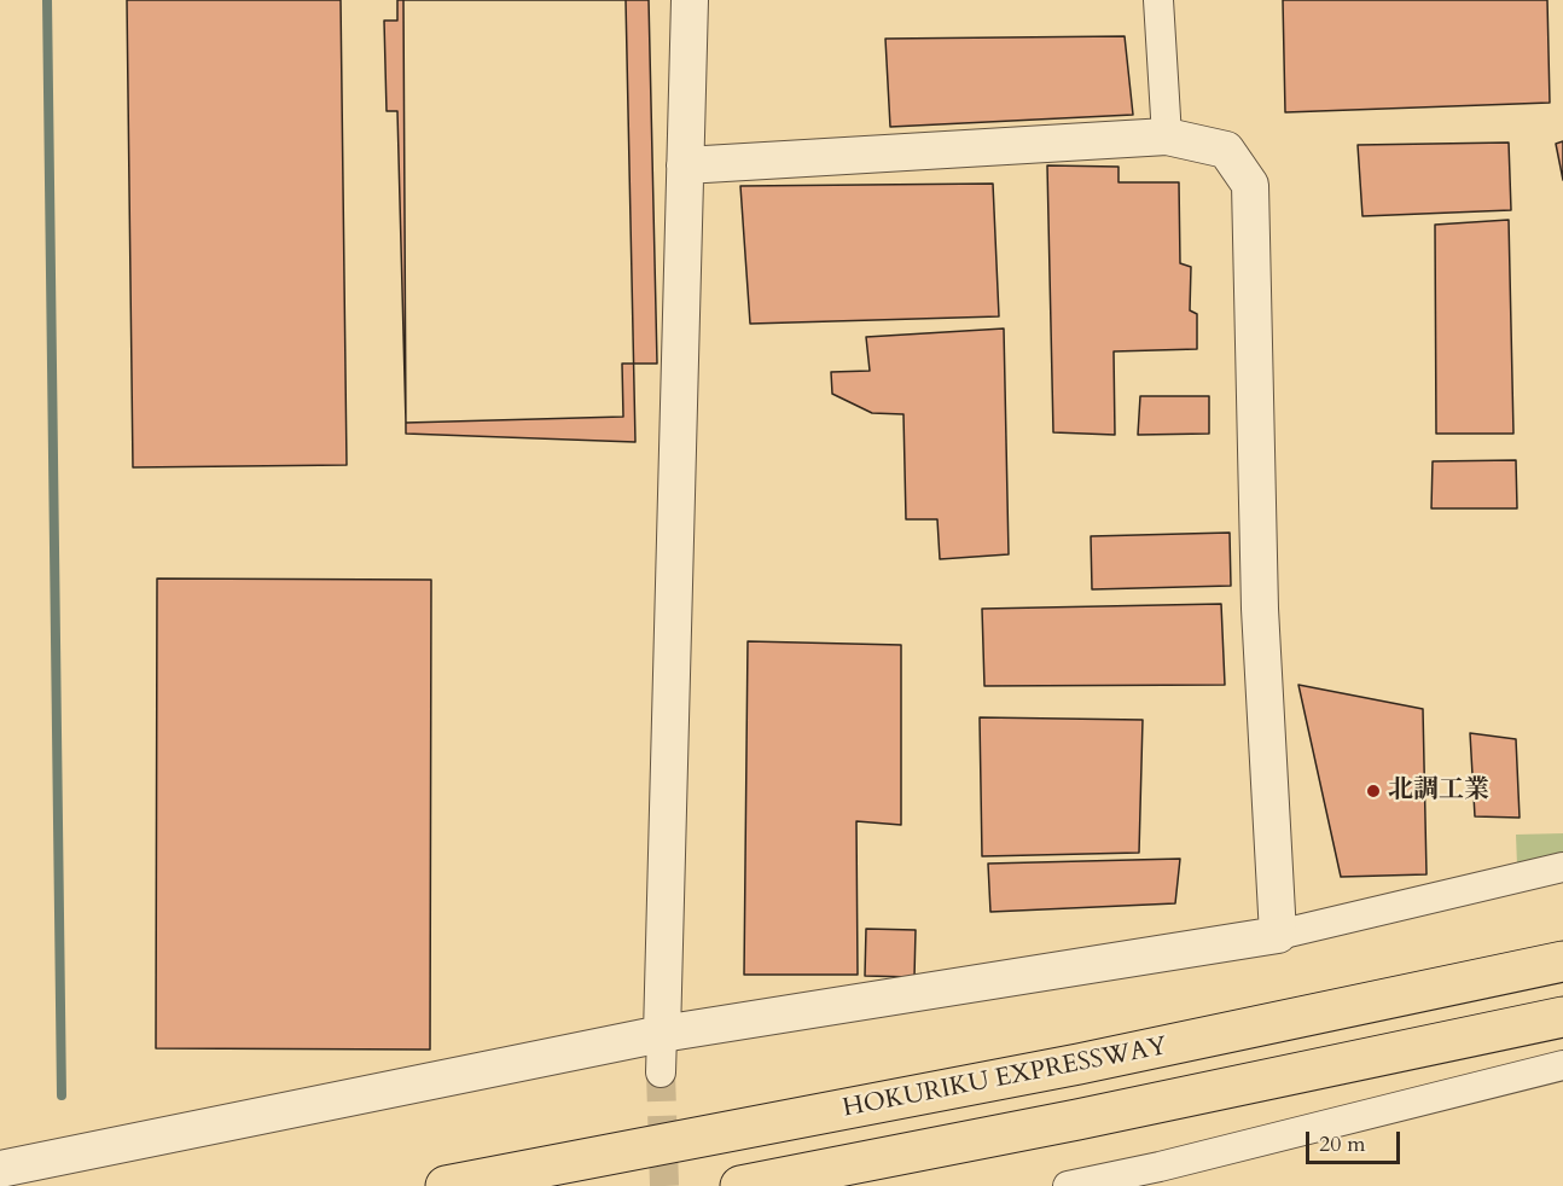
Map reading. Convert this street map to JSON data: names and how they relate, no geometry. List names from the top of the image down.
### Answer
{
  "streets": {
    "highway": ["HOKURIKU EXPRESSWAY"]
  },
  "places": ["北調工業"],
  "scale_bar": "20 m"
}
